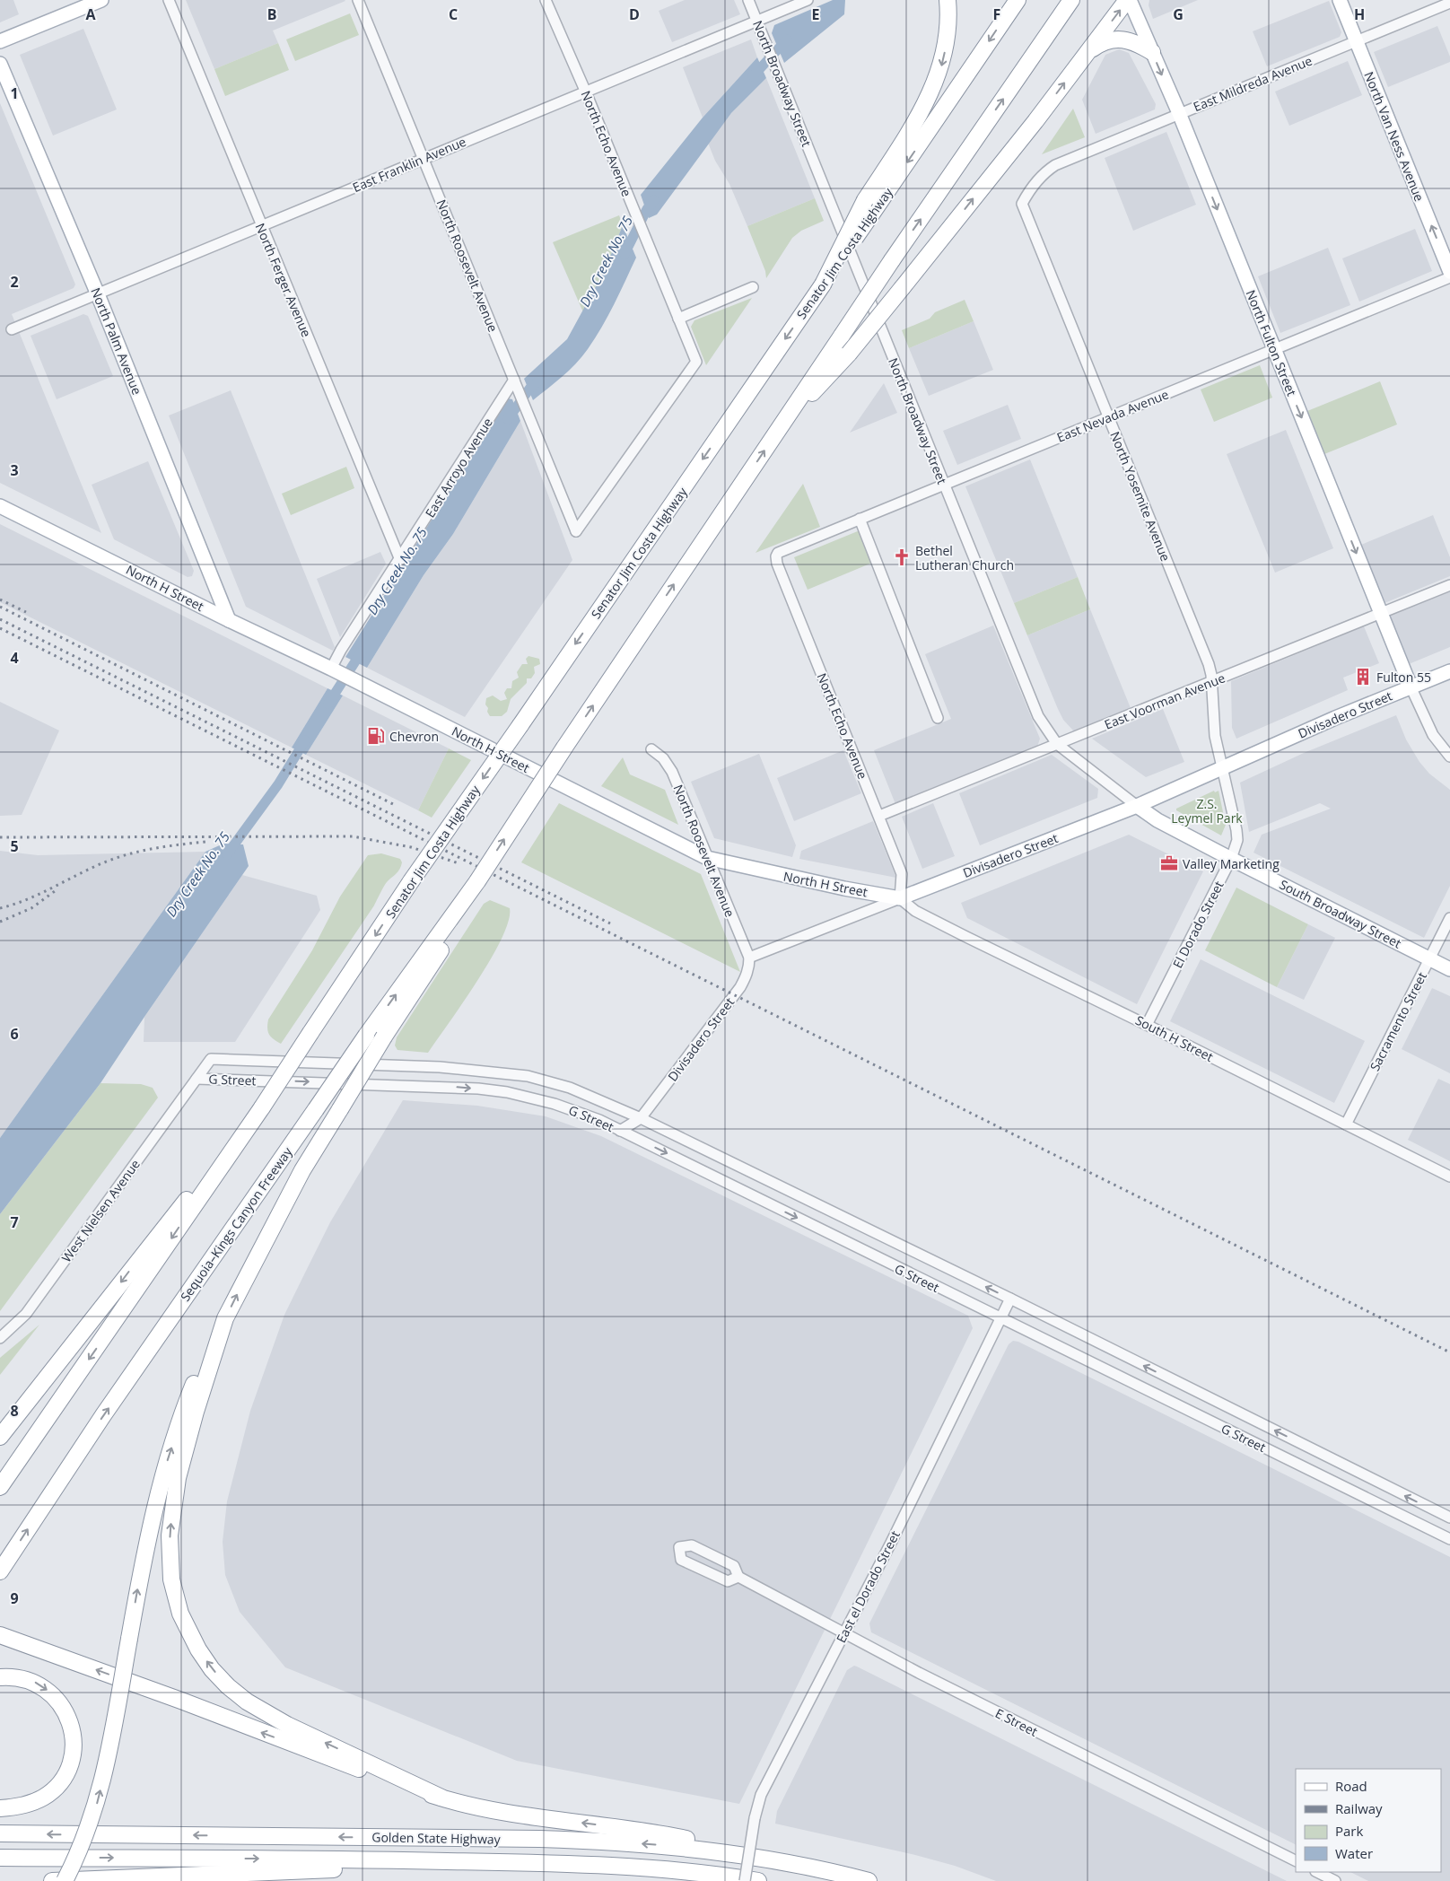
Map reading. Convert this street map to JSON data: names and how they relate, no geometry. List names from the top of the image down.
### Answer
{
  "streets": {
    "highway": ["Senator Jim Costa Highway", "Sequoia–Kings Canyon Freeway", "Golden State Highway"],
    "main road": [
      "North Van Ness Avenue",
      "North Palm Avenue",
      "North Fulton Street",
      "North H Street",
      "Divisadero Street",
      "South Broadway Street"
    ],
    "street": [
      "North Broadway Street",
      "East Mildreda Avenue",
      "North Echo Avenue",
      "East Franklin Avenue",
      "North Roosevelt Avenue",
      "North Ferger Avenue",
      "East Nevada Avenue",
      "East Arroyo Avenue",
      "North Yosemite Avenue",
      "East Voorman Avenue",
      "El Dorado Street",
      "Sacramento Street",
      "South H Street",
      "G Street",
      "West Nielsen Avenue",
      "East el Dorado Street",
      "E Street"
    ]
  },
  "crossings": [
    ["North Broadway Street", "East Franklin Avenue"],
    ["North Broadway Street", "East Nevada Avenue"],
    ["North Broadway Street", "East Voorman Avenue"],
    ["North Broadway Street", "Divisadero Street"],
    ["North Broadway Street", "South Broadway Street"],
    ["East Mildreda Avenue", "North Van Ness Avenue"],
    ["East Mildreda Avenue", "North Fulton Street"],
    ["East Mildreda Avenue", "North Yosemite Avenue"],
    ["North Echo Avenue", "East Franklin Avenue"],
    ["North Echo Avenue", "North Roosevelt Avenue"],
    ["North Echo Avenue", "East Nevada Avenue"],
    ["North Echo Avenue", "North H Street"],
    ["North Echo Avenue", "East Voorman Avenue"],
    ["North Echo Avenue", "Divisadero Street"],
    ["North Echo Avenue", "South H Street"],
    ["East Franklin Avenue", "North Roosevelt Avenue"],
    ["East Franklin Avenue", "North Ferger Avenue"],
    ["East Franklin Avenue", "North Palm Avenue"],
    ["North Roosevelt Avenue", "East Arroyo Avenue"],
    ["North Roosevelt Avenue", "North H Street"],
    ["North Roosevelt Avenue", "Divisadero Street"],
    ["North Ferger Avenue", "East Arroyo Avenue"],
    ["North Palm Avenue", "North H Street"],
    ["North Fulton Street", "East Nevada Avenue"],
    ["North Fulton Street", "East Voorman Avenue"],
    ["North Fulton Street", "Divisadero Street"],
    ["East Nevada Avenue", "North Yosemite Avenue"],
    ["East Arroyo Avenue", "North H Street"],
    ["North Yosemite Avenue", "East Voorman Avenue"],
    ["North Yosemite Avenue", "Divisadero Street"],
    ["North Yosemite Avenue", "El Dorado Street"],
    ["North H Street", "Divisadero Street"],
    ["North H Street", "South H Street"],
    ["Divisadero Street", "South Broadway Street"],
    ["Divisadero Street", "El Dorado Street"],
    ["Divisadero Street", "South H Street"],
    ["Divisadero Street", "G Street"],
    ["South Broadway Street", "El Dorado Street"],
    ["South Broadway Street", "Sacramento Street"],
    ["El Dorado Street", "South H Street"],
    ["Sacramento Street", "South H Street"],
    ["G Street", "West Nielsen Avenue"],
    ["G Street", "East el Dorado Street"],
    ["East el Dorado Street", "E Street"]
  ],
  "one_way": ["North Van Ness Avenue", "North Fulton Street"],
  "water": ["Dry Creek No. 75"],
  "parks": ["Z.S. Leymel Park"],
  "places": {
    "church": ["Bethel Lutheran Church"],
    "building": ["Fulton 55"],
    "fuel station": ["Chevron"],
    "office": ["Valley Marketing"]
  },
  "legend": [
    "Road",
    "Railway",
    "Park",
    "Water"
  ],
  "grid": {
    "columns": [
      "A",
      "B",
      "C",
      "D",
      "E",
      "F",
      "G",
      "H"
    ],
    "rows": [
      "1",
      "2",
      "3",
      "4",
      "5",
      "6",
      "7",
      "8",
      "9"
    ]
  }
}
